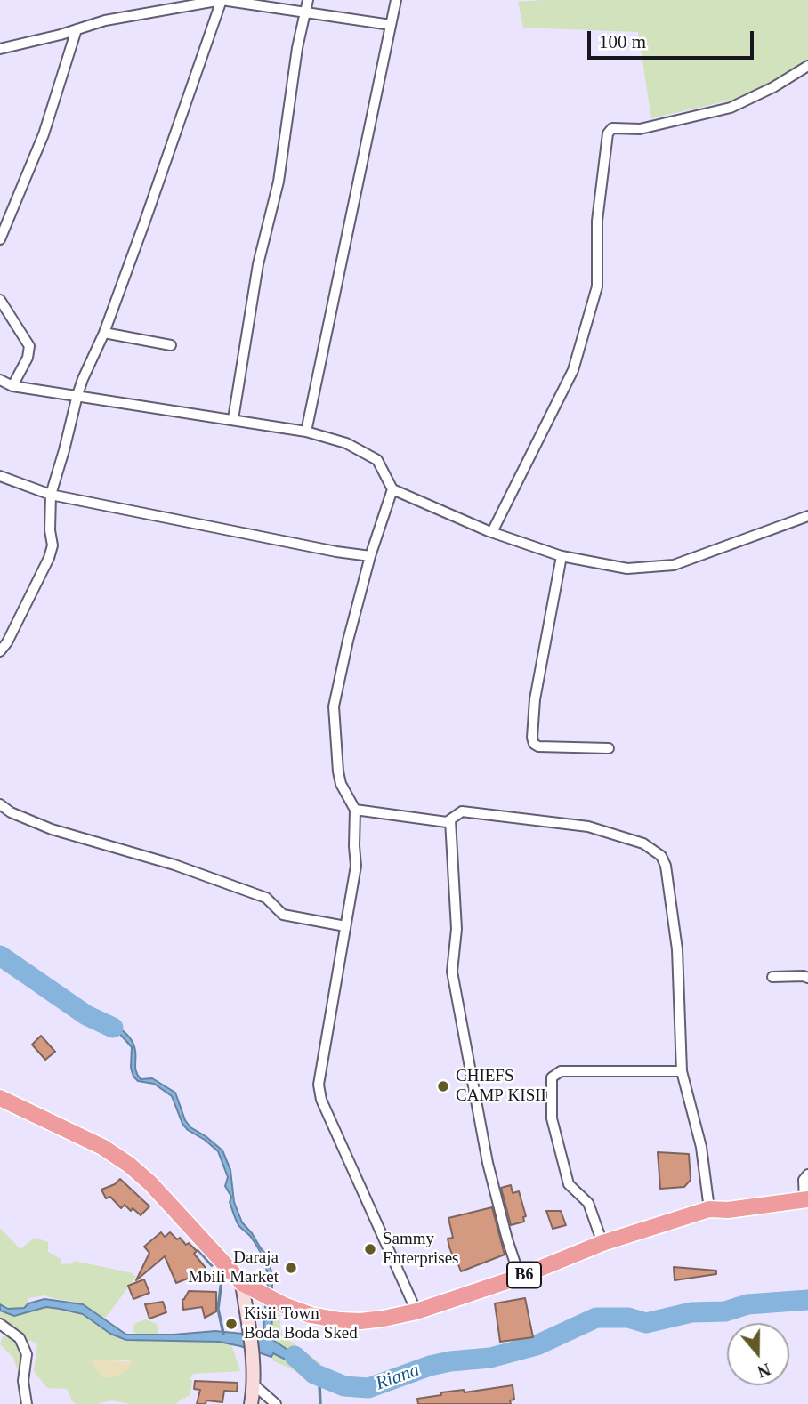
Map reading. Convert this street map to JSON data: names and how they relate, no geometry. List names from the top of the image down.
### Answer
{
  "streets": {
    "highway": ["B6"]
  },
  "water": ["Riana"],
  "places": [
    "CHIEFS CAMP KISII",
    "Sammy Enterprises",
    "Daraja Mbili Market",
    "Kisii Town Boda Boda Sked"
  ],
  "scale_bar": "100 m",
  "north": "bottom"
}
